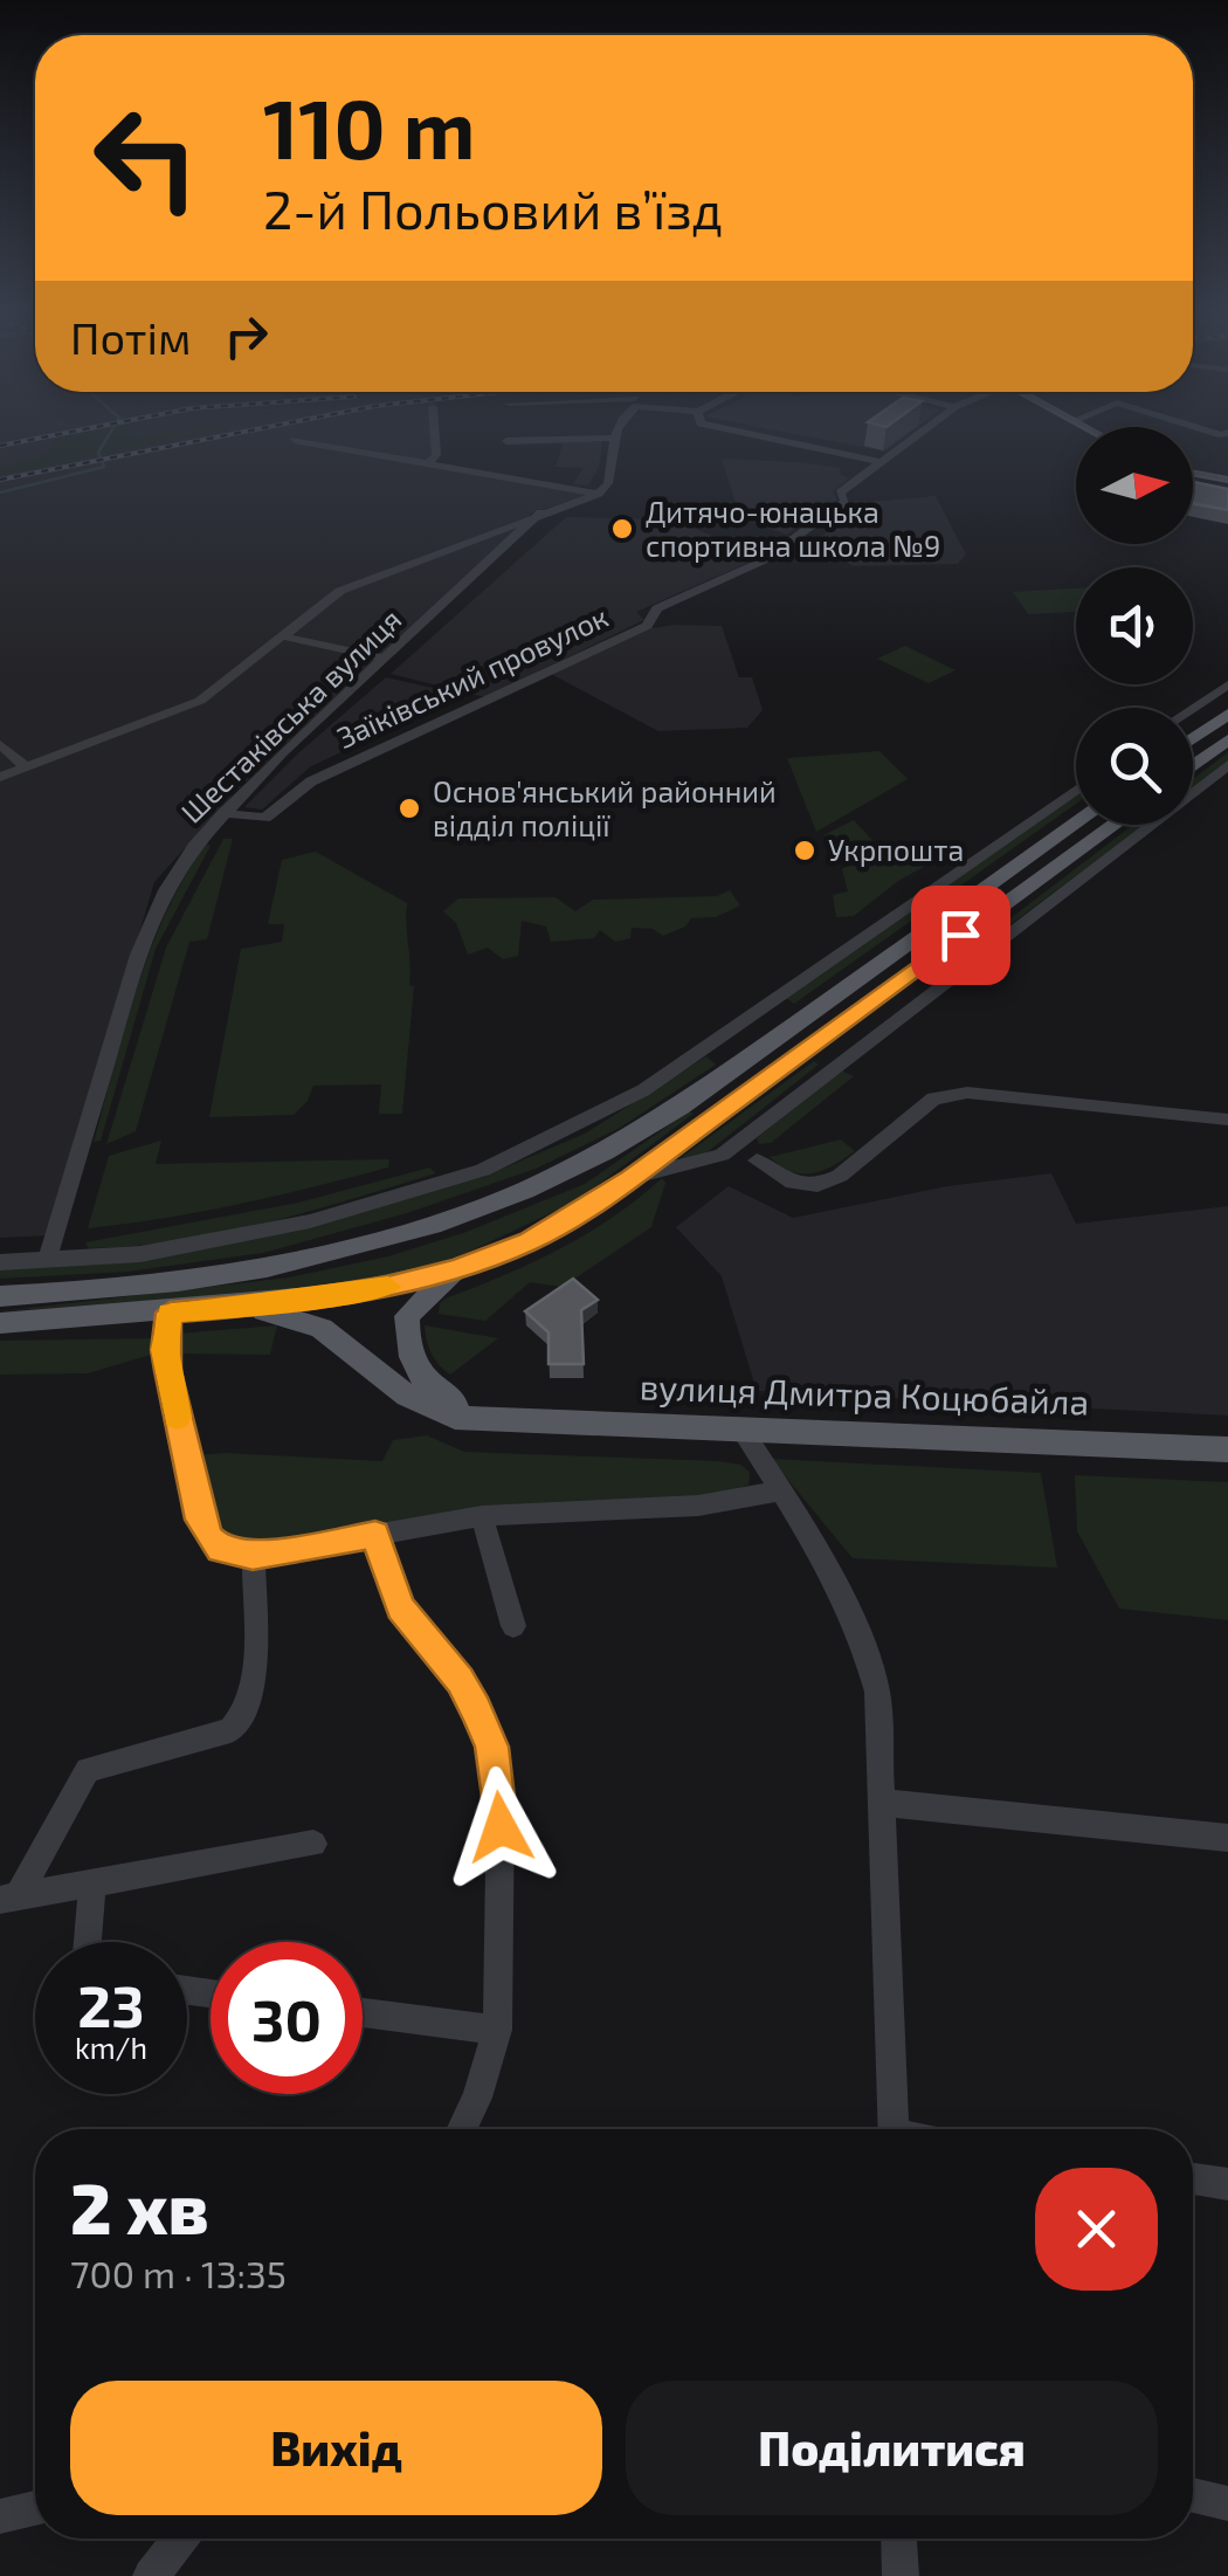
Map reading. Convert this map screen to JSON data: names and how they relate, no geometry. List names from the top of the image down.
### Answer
{
  "streets": {
    "main road": ["вулиця Дмитра Коцюбайла"],
    "street": ["Заїківський провулок", "Шестаківська вулиця"]
  },
  "crossings": [
    ["Заїківський провулок", "Шестаківська вулиця"]
  ],
  "places": ["Дитячо-юнацька спортивна школа №9", "Основ'янський районний відділ поліції", "Укрпошта"],
  "north": "right",
  "page": {
    "turn": ["110 m", "2-й Польовий в’їзд"],
    "then": "Потім",
    "speed": "23 km/h",
    "limit": "30",
    "heading": ["2 хв", "700 m · 13:35"],
    "buttons": ["Вихід", "Поділитися"]
  }
}
